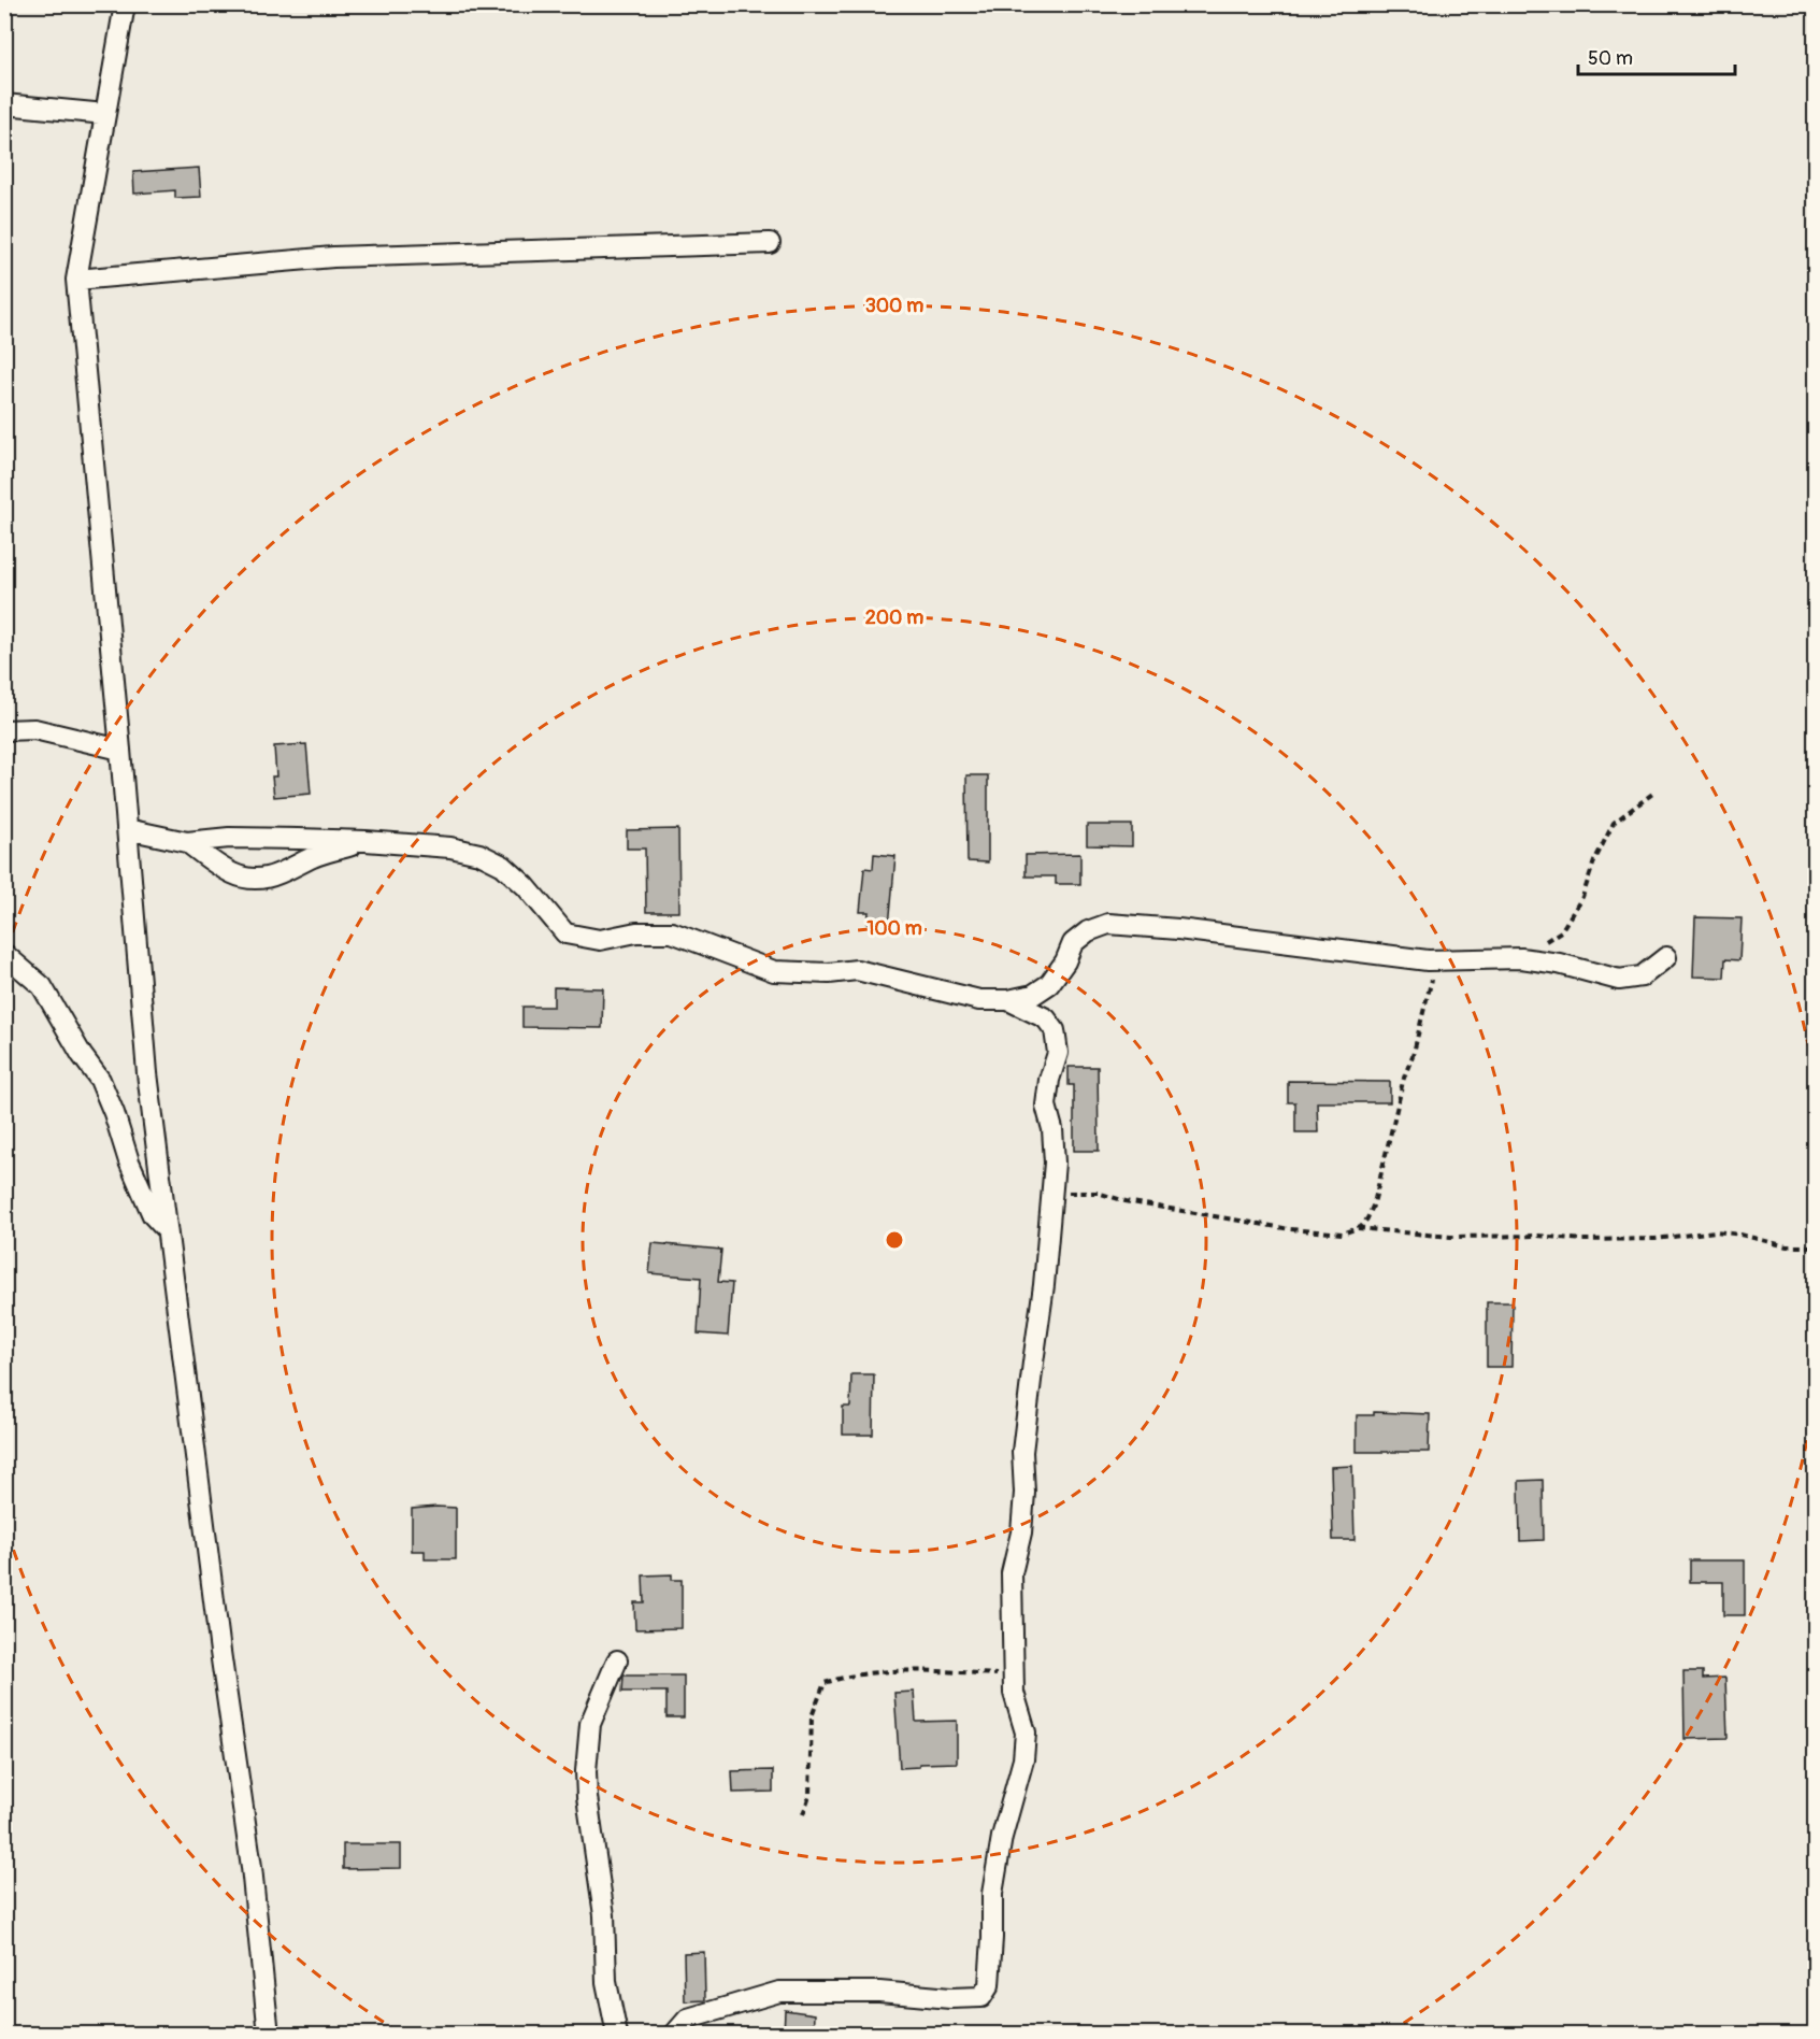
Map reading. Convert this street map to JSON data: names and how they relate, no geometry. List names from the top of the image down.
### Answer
{
  "scale_bar": "50 m",
  "rings": ["300 m", "200 m", "100 m"]
}
